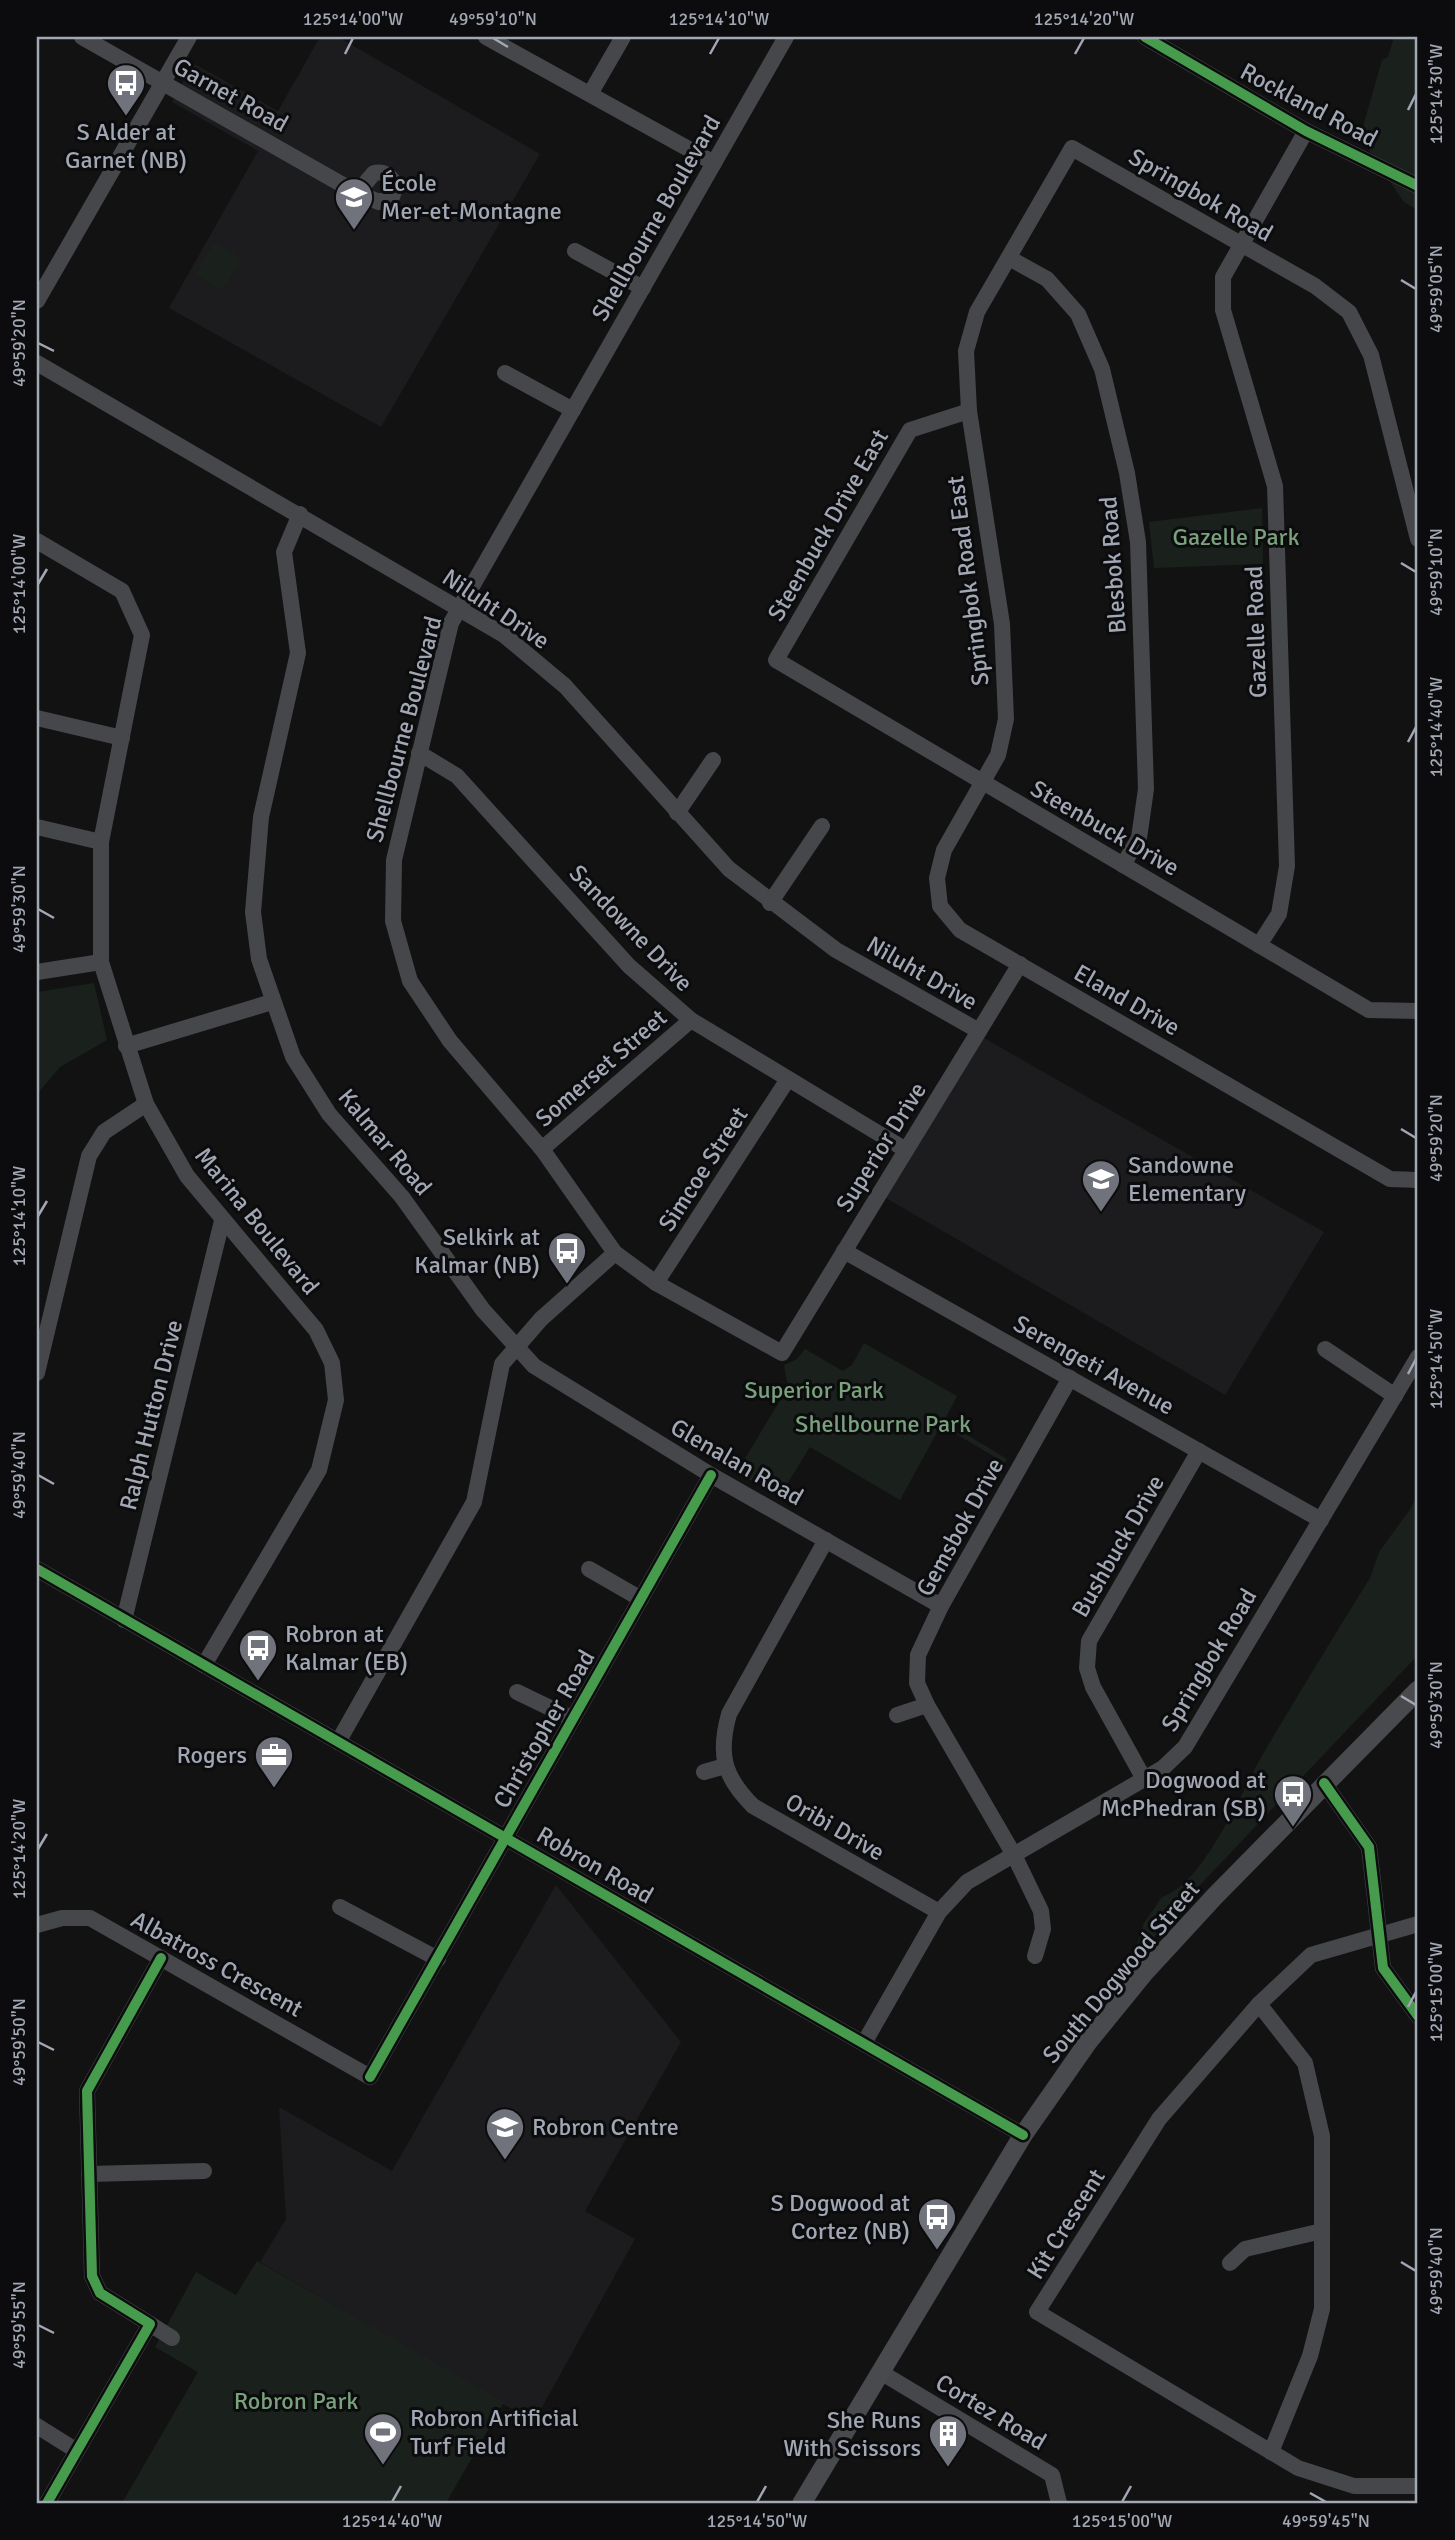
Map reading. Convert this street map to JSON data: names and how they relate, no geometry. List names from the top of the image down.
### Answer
{
  "streets": {
    "main road": ["South Dogwood Street"],
    "street": [
      "Garnet Road",
      "Rockland Road",
      "Springbok Road",
      "Shellbourne Boulevard",
      "Steenbuck Drive East",
      "Blesbok Road",
      "Springbok Road East",
      "Niluht Drive",
      "Gazelle Road",
      "Steenbuck Drive",
      "Sandowne Drive",
      "Eland Drive",
      "Somerset Street",
      "Kalmar Road",
      "Superior Drive",
      "Simcoe Street",
      "Marina Boulevard",
      "Serengeti Avenue",
      "Ralph Hutton Drive",
      "Glenalan Road",
      "Gemsbok Drive",
      "Bushbuck Drive",
      "Christopher Road",
      "Oribi Drive",
      "Robron Road",
      "Albatross Crescent",
      "Kit Crescent",
      "Cortez Road"
    ]
  },
  "crossings": [
    ["Rockland Road", "Gazelle Road"],
    ["Springbok Road", "Steenbuck Drive East"],
    ["Springbok Road", "Blesbok Road"],
    ["Springbok Road", "Springbok Road East"],
    ["Springbok Road", "Gazelle Road"],
    ["Springbok Road", "Serengeti Avenue"],
    ["Springbok Road", "Gemsbok Drive"],
    ["Springbok Road", "Bushbuck Drive"],
    ["Springbok Road", "Oribi Drive"],
    ["Springbok Road", "Robron Road"],
    ["Shellbourne Boulevard", "Niluht Drive"],
    ["Shellbourne Boulevard", "Sandowne Drive"],
    ["Shellbourne Boulevard", "Somerset Street"],
    ["Shellbourne Boulevard", "Superior Drive"],
    ["Shellbourne Boulevard", "Simcoe Street"],
    ["Steenbuck Drive East", "Springbok Road East"],
    ["Steenbuck Drive East", "Steenbuck Drive"],
    ["Blesbok Road", "Steenbuck Drive"],
    ["Springbok Road East", "Steenbuck Drive"],
    ["Springbok Road East", "Eland Drive"],
    ["Niluht Drive", "Kalmar Road"],
    ["Niluht Drive", "Superior Drive"],
    ["Gazelle Road", "Steenbuck Drive"],
    ["Steenbuck Drive", "Eland Drive"],
    ["Sandowne Drive", "Somerset Street"],
    ["Sandowne Drive", "Superior Drive"],
    ["Sandowne Drive", "Simcoe Street"],
    ["Eland Drive", "Superior Drive"],
    ["Kalmar Road", "Glenalan Road"],
    ["Superior Drive", "Serengeti Avenue"],
    ["Marina Boulevard", "Ralph Hutton Drive"],
    ["Marina Boulevard", "Robron Road"],
    ["Serengeti Avenue", "Gemsbok Drive"],
    ["Serengeti Avenue", "Bushbuck Drive"],
    ["Ralph Hutton Drive", "Robron Road"],
    ["Glenalan Road", "Gemsbok Drive"],
    ["Glenalan Road", "Christopher Road"],
    ["Glenalan Road", "Oribi Drive"],
    ["Christopher Road", "Robron Road"],
    ["Christopher Road", "Albatross Crescent"],
    ["Robron Road", "South Dogwood Street"],
    ["South Dogwood Street", "Cortez Road"]
  ],
  "parks": [
    "Gazelle Park",
    "Superior Park",
    "Shellbourne Park",
    "Robron Park"
  ],
  "places": {
    "bus stop": [
      "S Alder at Garnet (NB)",
      "Selkirk at Kalmar (NB)",
      "Robron at Kalmar (EB)",
      "Dogwood at McPhedran (SB)",
      "S Dogwood at Cortez (NB)"
    ],
    "school or university": ["École Mer-et-Montagne", "Sandowne Elementary", "Robron Centre"],
    "office": ["Rogers"],
    "sports": ["Robron Artificial Turf Field"],
    "building": ["She Runs With Scissors"]
  },
  "coordinates": [
    "125°14'00\"W",
    "49°59'10\"N",
    "125°14'10\"W",
    "125°14'20\"W",
    "125°14'30\"W",
    "49°59'05\"N",
    "49°59'20\"N",
    "125°14'40\"W",
    "49°59'30\"N",
    "125°14'50\"W",
    "49°59'40\"N",
    "125°15'00\"W",
    "49°59'50\"N",
    "49°59'55\"N",
    "49°59'45\"N"
  ]
}
